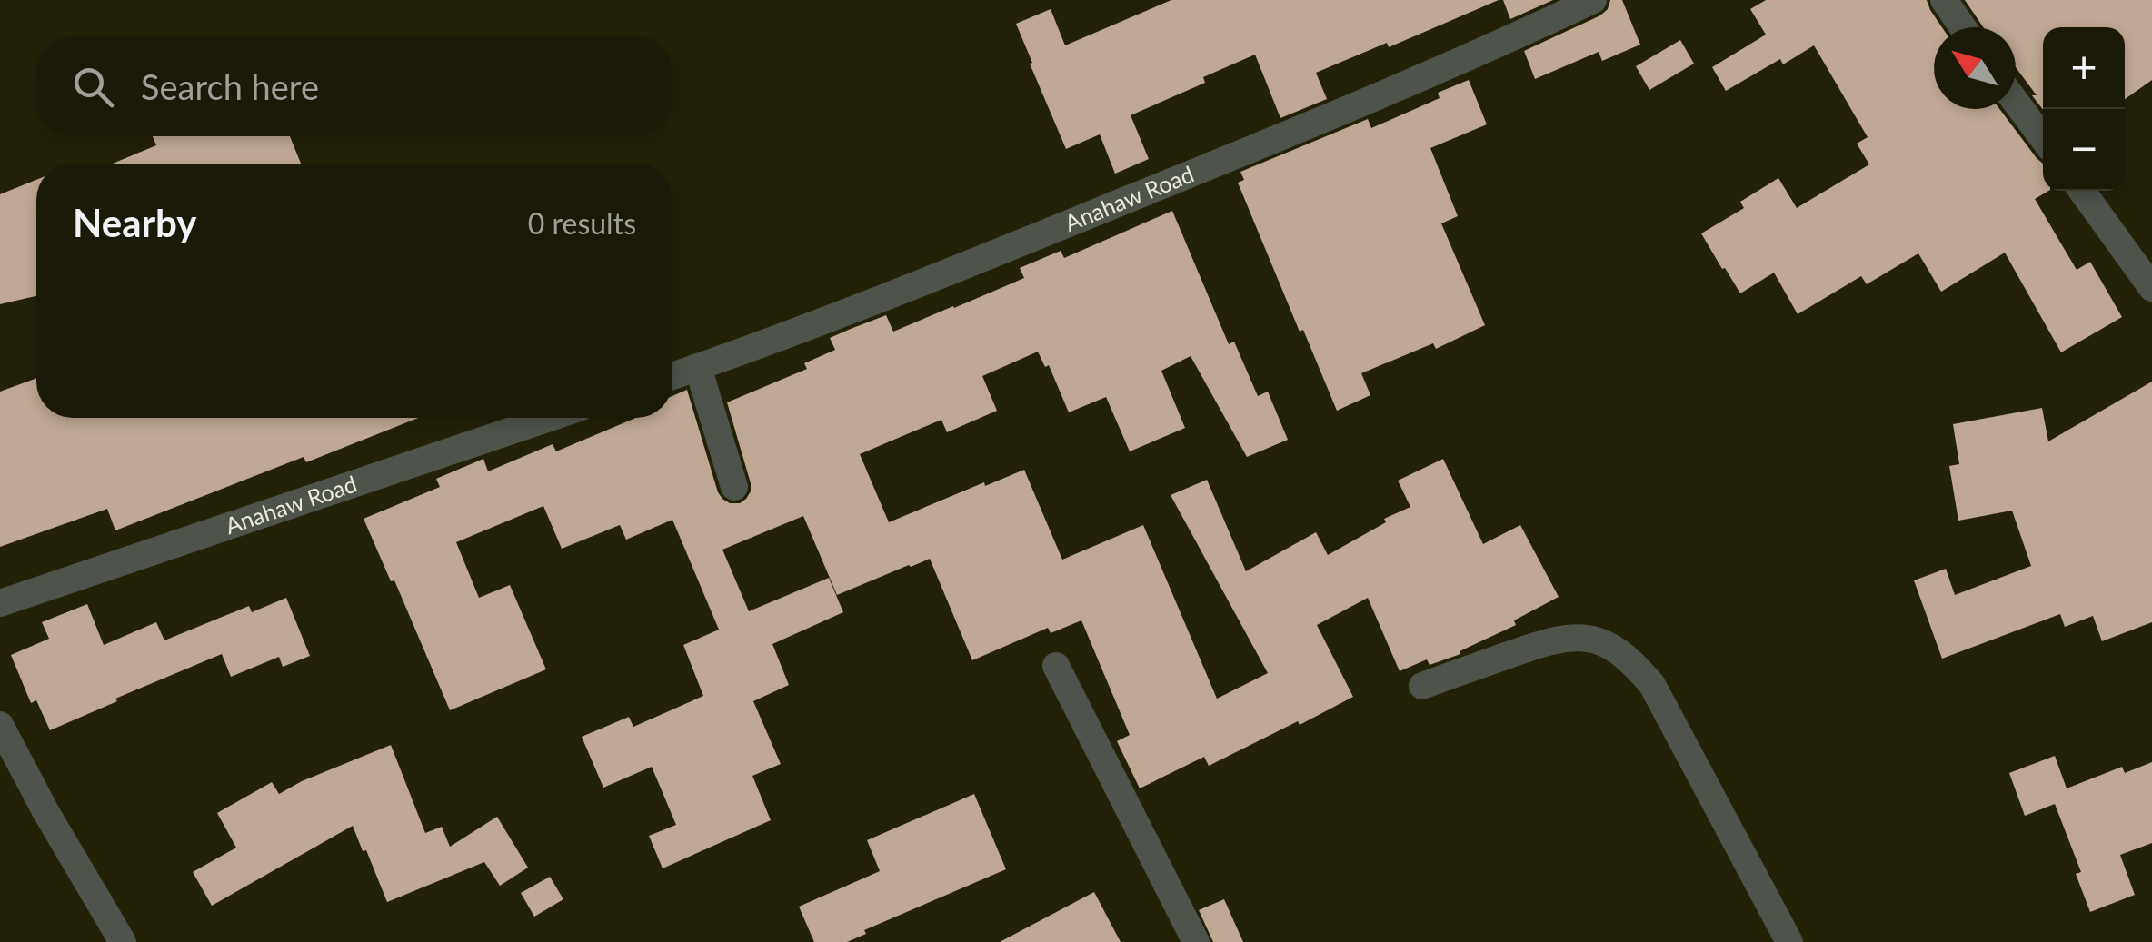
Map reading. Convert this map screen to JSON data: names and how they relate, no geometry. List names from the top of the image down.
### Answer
{
  "streets": {
    "street": ["Anahaw Road"]
  },
  "north": "top left",
  "page": {
    "map_buttons": ["+", "−"],
    "search": "Search here",
    "heading": ["Nearby", "0 results"]
  }
}
